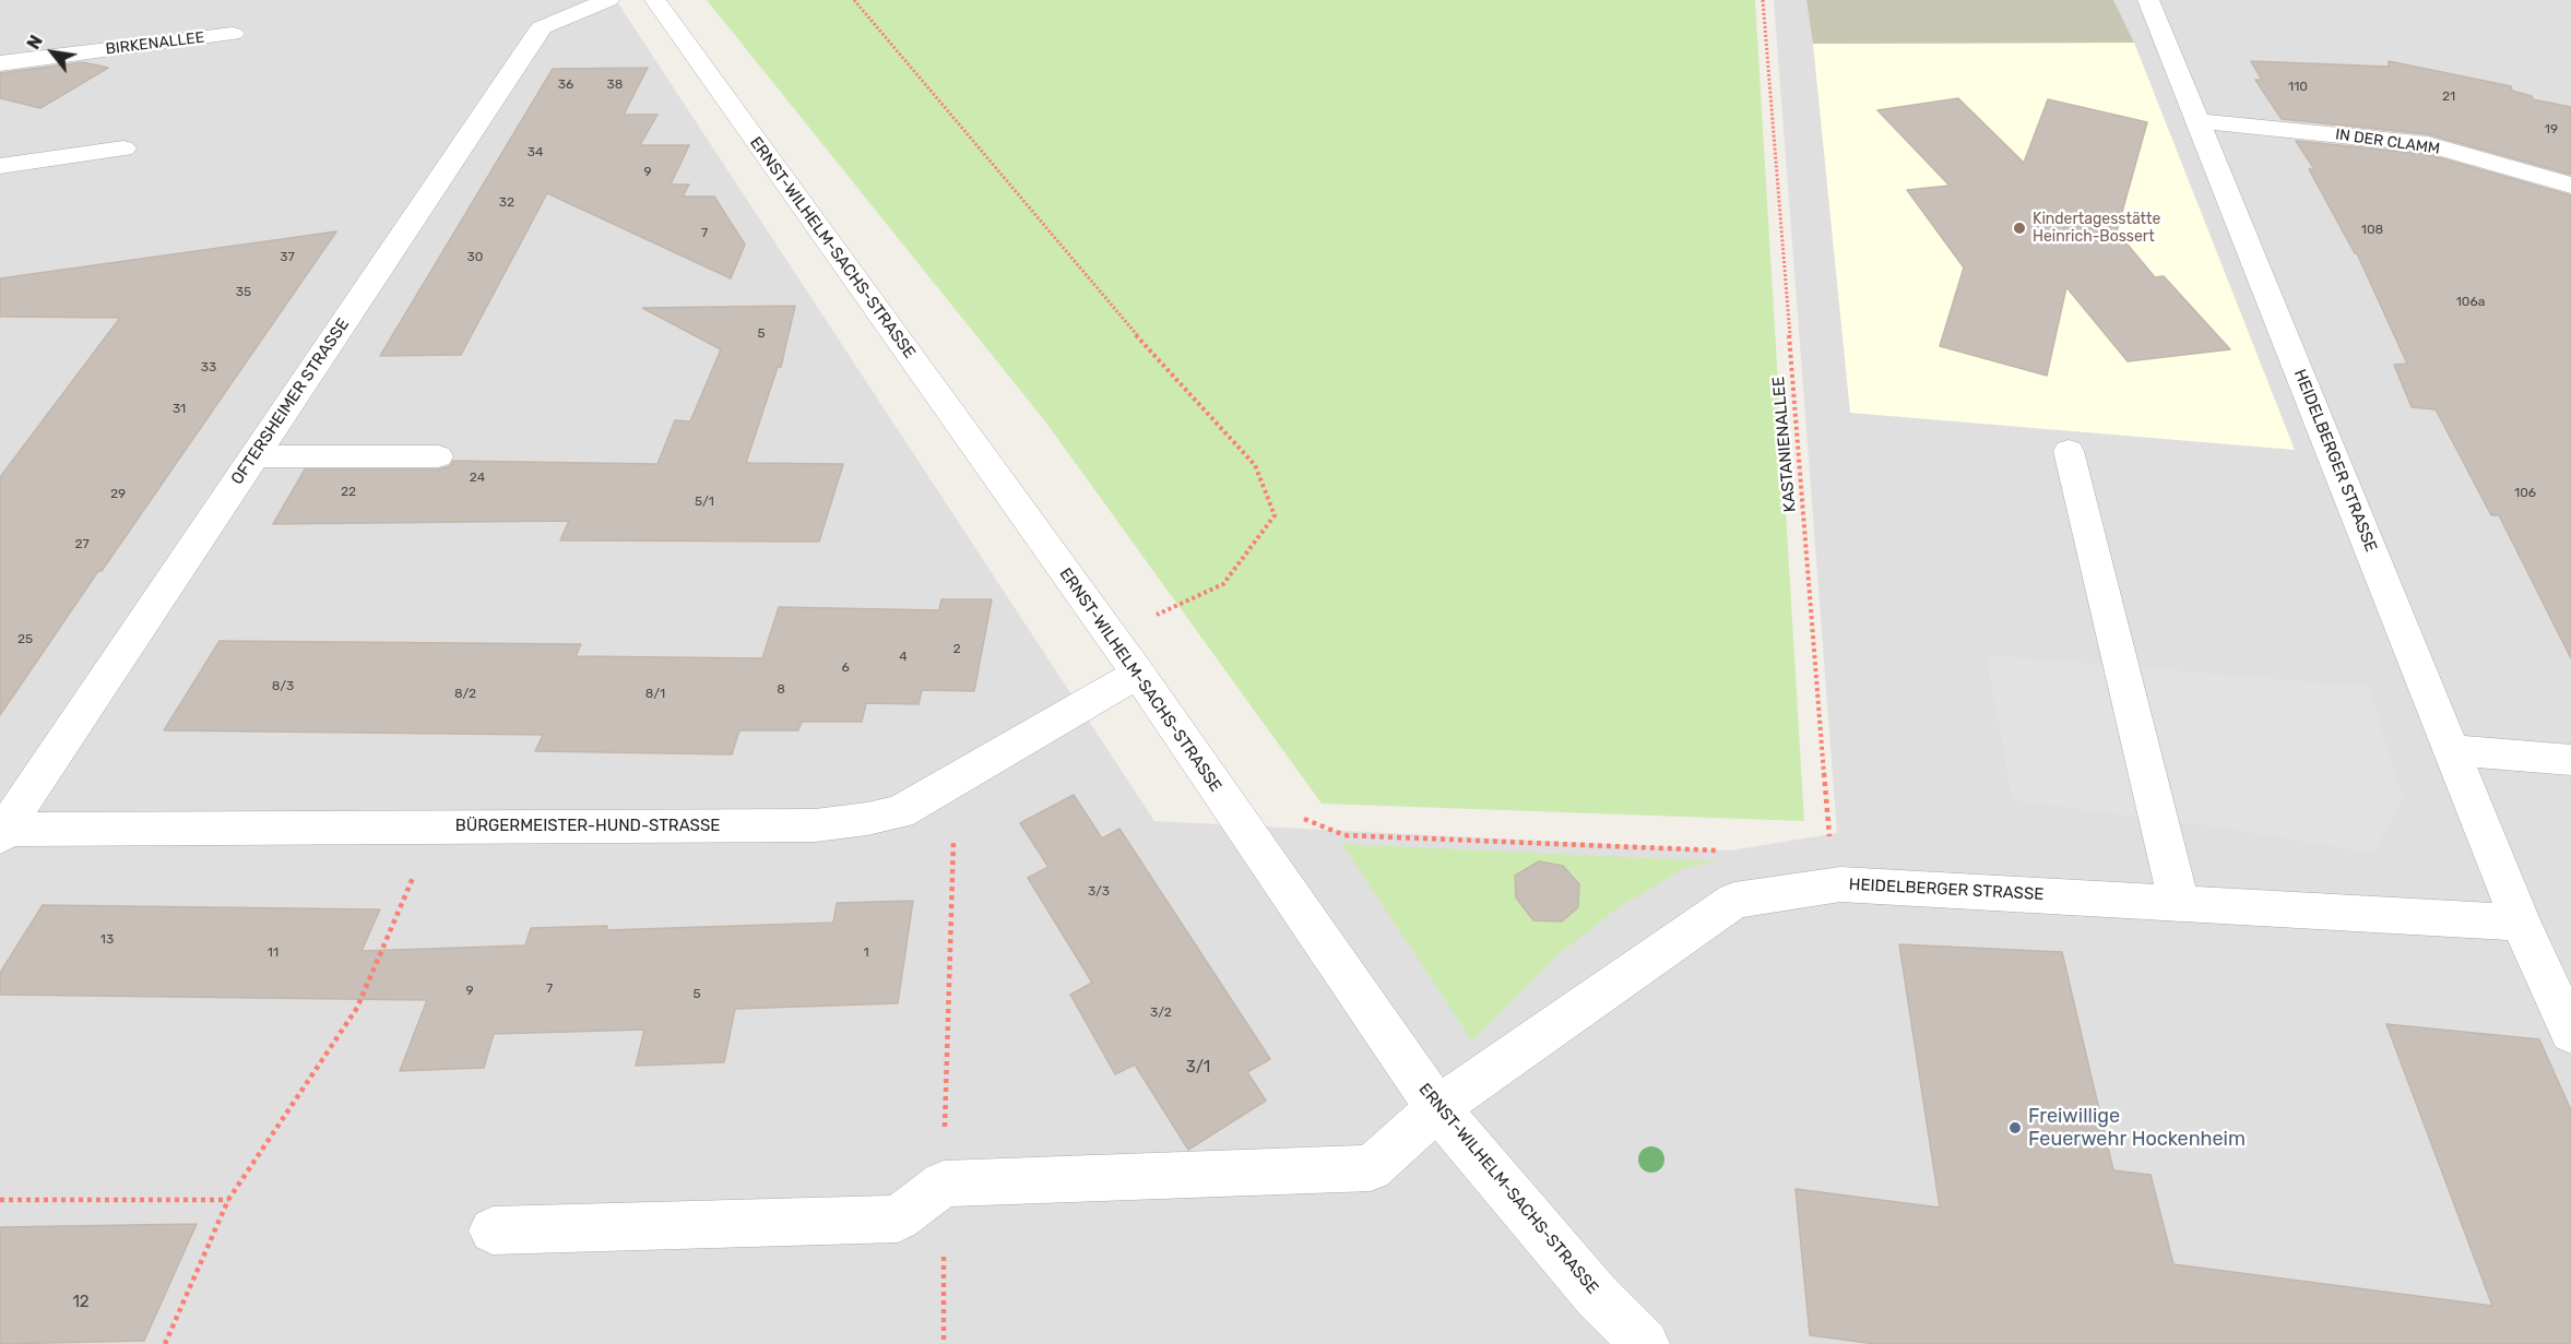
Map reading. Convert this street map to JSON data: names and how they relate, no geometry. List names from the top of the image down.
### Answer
{
  "streets": {
    "street": [
      "BIRKENALLEE",
      "IN DER CLAMM",
      "ERNST-WILHELM-SACHS-STRASSE",
      "OFTERSHEIMER STRASSE",
      "HEIDELBERGER STRASSE",
      "BÜRGERMEISTER-HUND-STRASSE"
    ],
    "path": ["KASTANIENALLEE"]
  },
  "crossings": [
    ["IN DER CLAMM", "HEIDELBERGER STRASSE"],
    ["ERNST-WILHELM-SACHS-STRASSE", "HEIDELBERGER STRASSE"],
    ["ERNST-WILHELM-SACHS-STRASSE", "BÜRGERMEISTER-HUND-STRASSE"],
    ["OFTERSHEIMER STRASSE", "BÜRGERMEISTER-HUND-STRASSE"],
    ["KASTANIENALLEE", "HEIDELBERGER STRASSE"]
  ],
  "places": ["Kindertagesstätte Heinrich-Bossert", "Freiwillige Feuerwehr Hockenheim"],
  "house_numbers": [
    "36",
    "38",
    "110",
    "21",
    "19",
    "34",
    "9",
    "32",
    "108",
    "7",
    "37",
    "30",
    "35",
    "106a",
    "5",
    "33",
    "31",
    "24",
    "22",
    "106",
    "29",
    "5/1",
    "27",
    "25",
    "2",
    "4",
    "6",
    "8/3",
    "8",
    "8/2",
    "8/1",
    "3/3",
    "13",
    "11",
    "1",
    "7",
    "9",
    "5",
    "3/2",
    "3/1",
    "12"
  ],
  "north": "top left"
}
